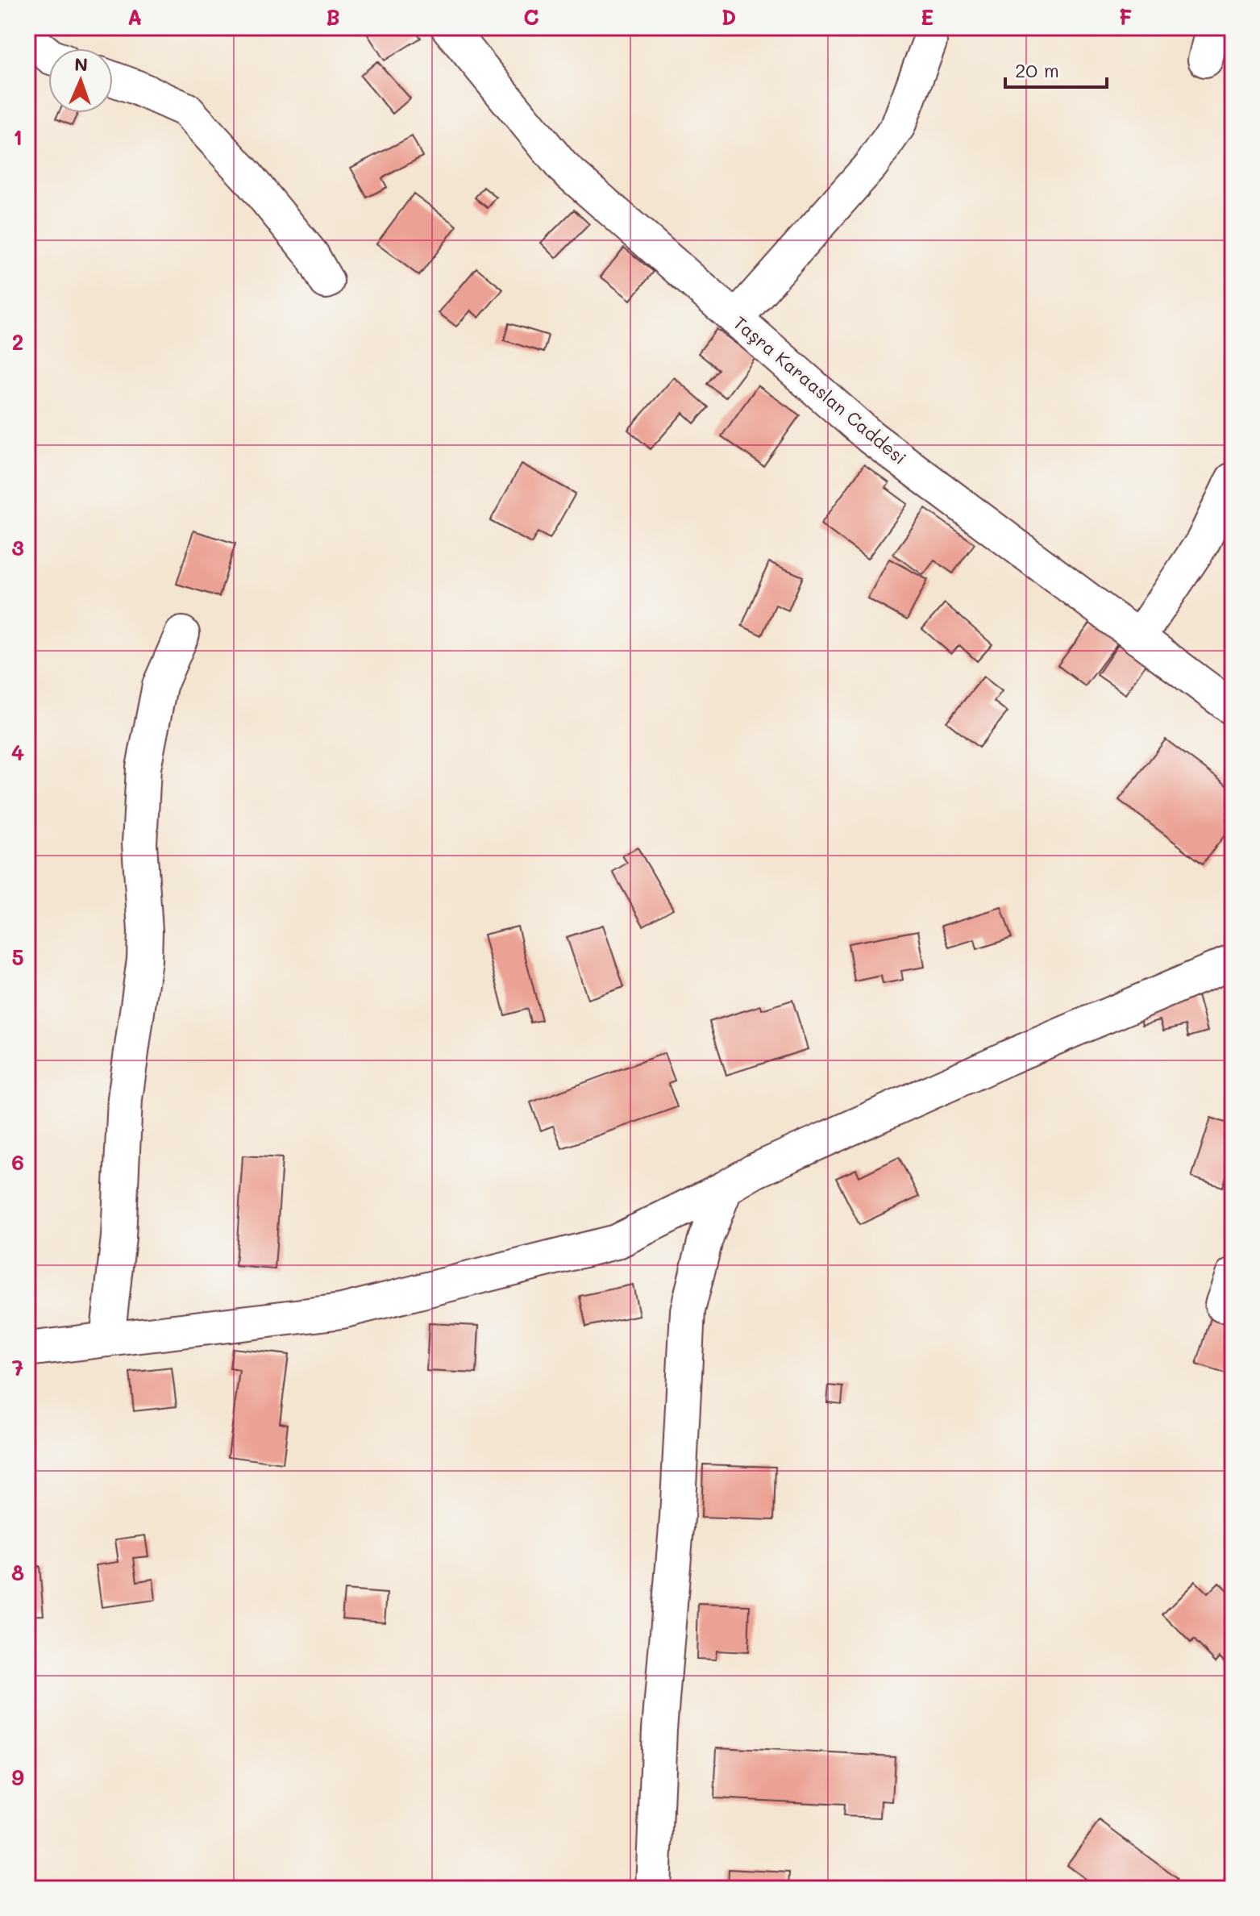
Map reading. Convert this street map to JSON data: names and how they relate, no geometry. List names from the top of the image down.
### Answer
{
  "streets": {
    "street": ["Taşra Karaaslan Caddesi"]
  },
  "scale_bar": "20 m",
  "north": "top",
  "grid": {
    "columns": [
      "A",
      "B",
      "C",
      "D",
      "E",
      "F"
    ],
    "rows": [
      "1",
      "2",
      "3",
      "4",
      "5",
      "6",
      "7",
      "8",
      "9"
    ]
  }
}
